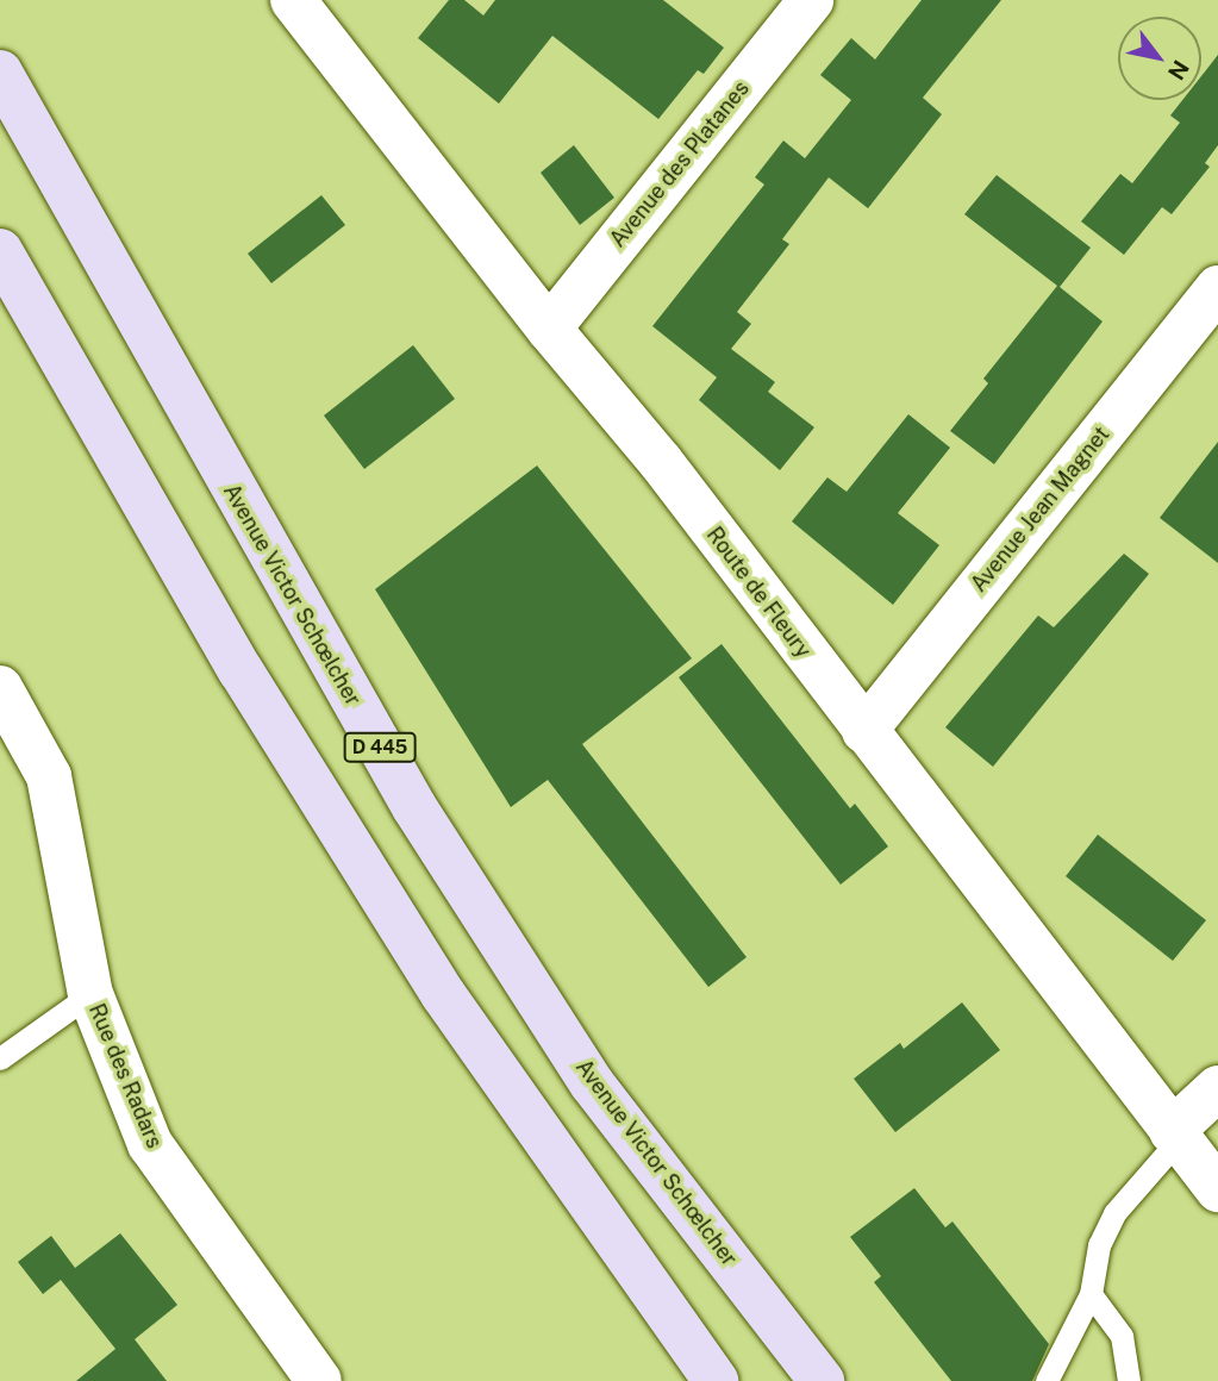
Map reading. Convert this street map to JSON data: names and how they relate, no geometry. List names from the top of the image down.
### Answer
{
  "streets": {
    "main road": ["Avenue Victor Schœlcher", "D 445"],
    "street": [
      "Avenue des Platanes",
      "Avenue Jean Magnet",
      "Route de Fleury",
      "Rue des Radars"
    ]
  },
  "crossings": [
    ["Avenue des Platanes", "Route de Fleury"],
    ["Avenue Jean Magnet", "Route de Fleury"]
  ],
  "north": "bottom right"
}
